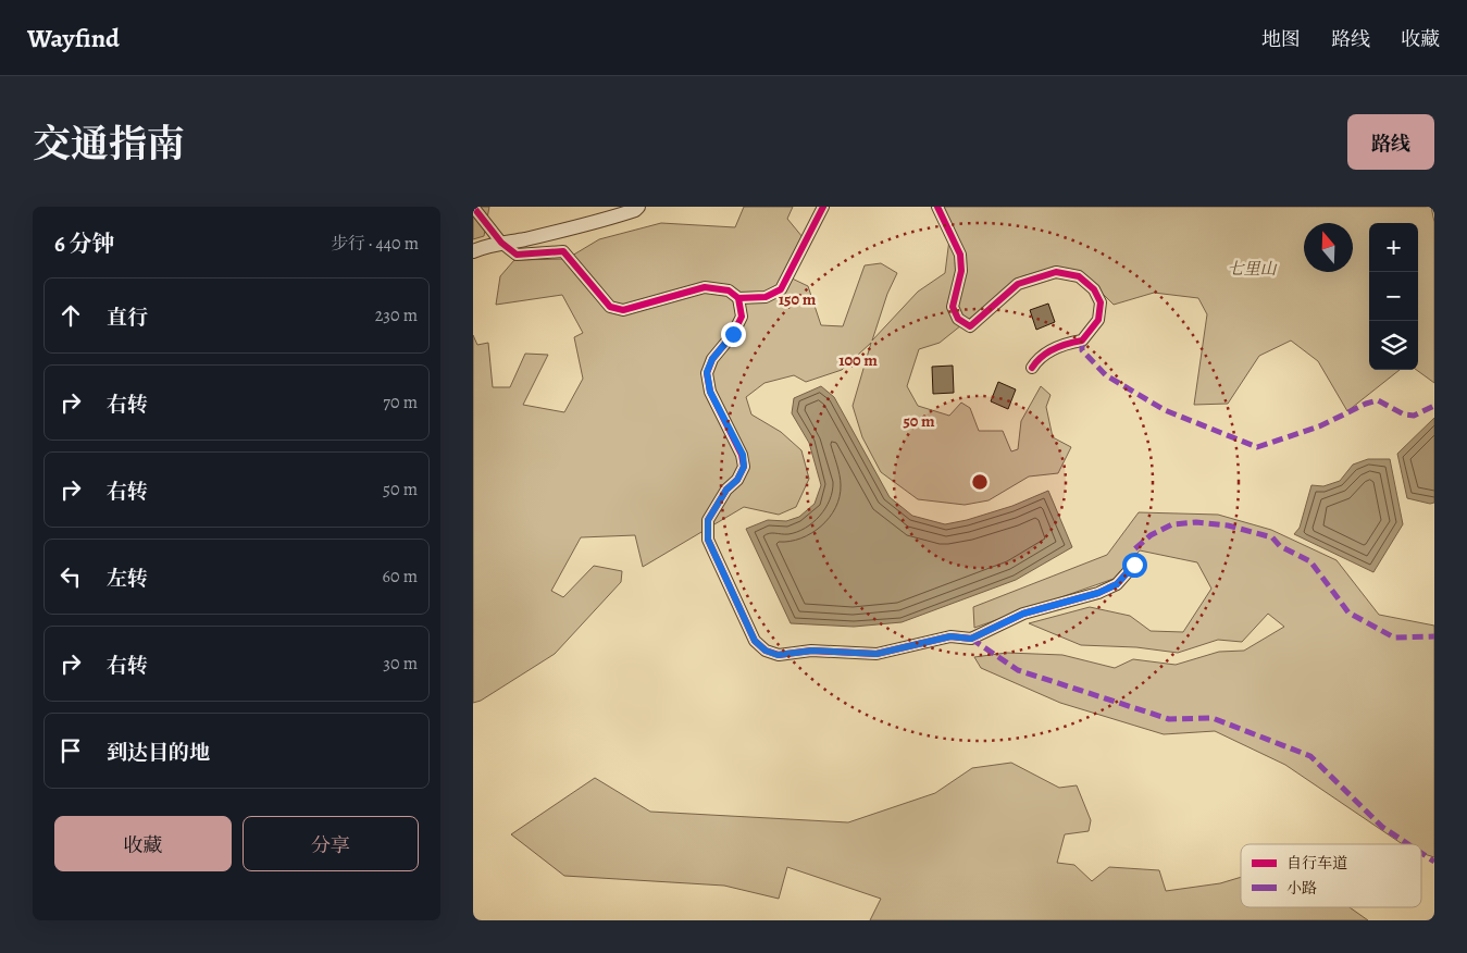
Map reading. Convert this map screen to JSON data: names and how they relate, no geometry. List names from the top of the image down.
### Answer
{
  "parks": ["七里山"],
  "legend": ["自行车道", "小路"],
  "north": "top",
  "page": {
    "header": "Wayfind",
    "nav": ["地图", "路线", "收藏"],
    "title": "交通指南",
    "buttons": [
      "路线",
      ["收藏", "分享"]
    ],
    "heading": ["6 分钟", "步行 · 440 m"],
    "map_buttons": ["+", "−"],
    "list": [
      ["直行", "230 m"],
      ["右转", "70 m"],
      ["右转", "50 m"],
      ["左转", "60 m"],
      ["右转", "30 m"],
      "到达目的地"
    ]
  },
  "rings": ["150 m", "100 m", "50 m"]
}
